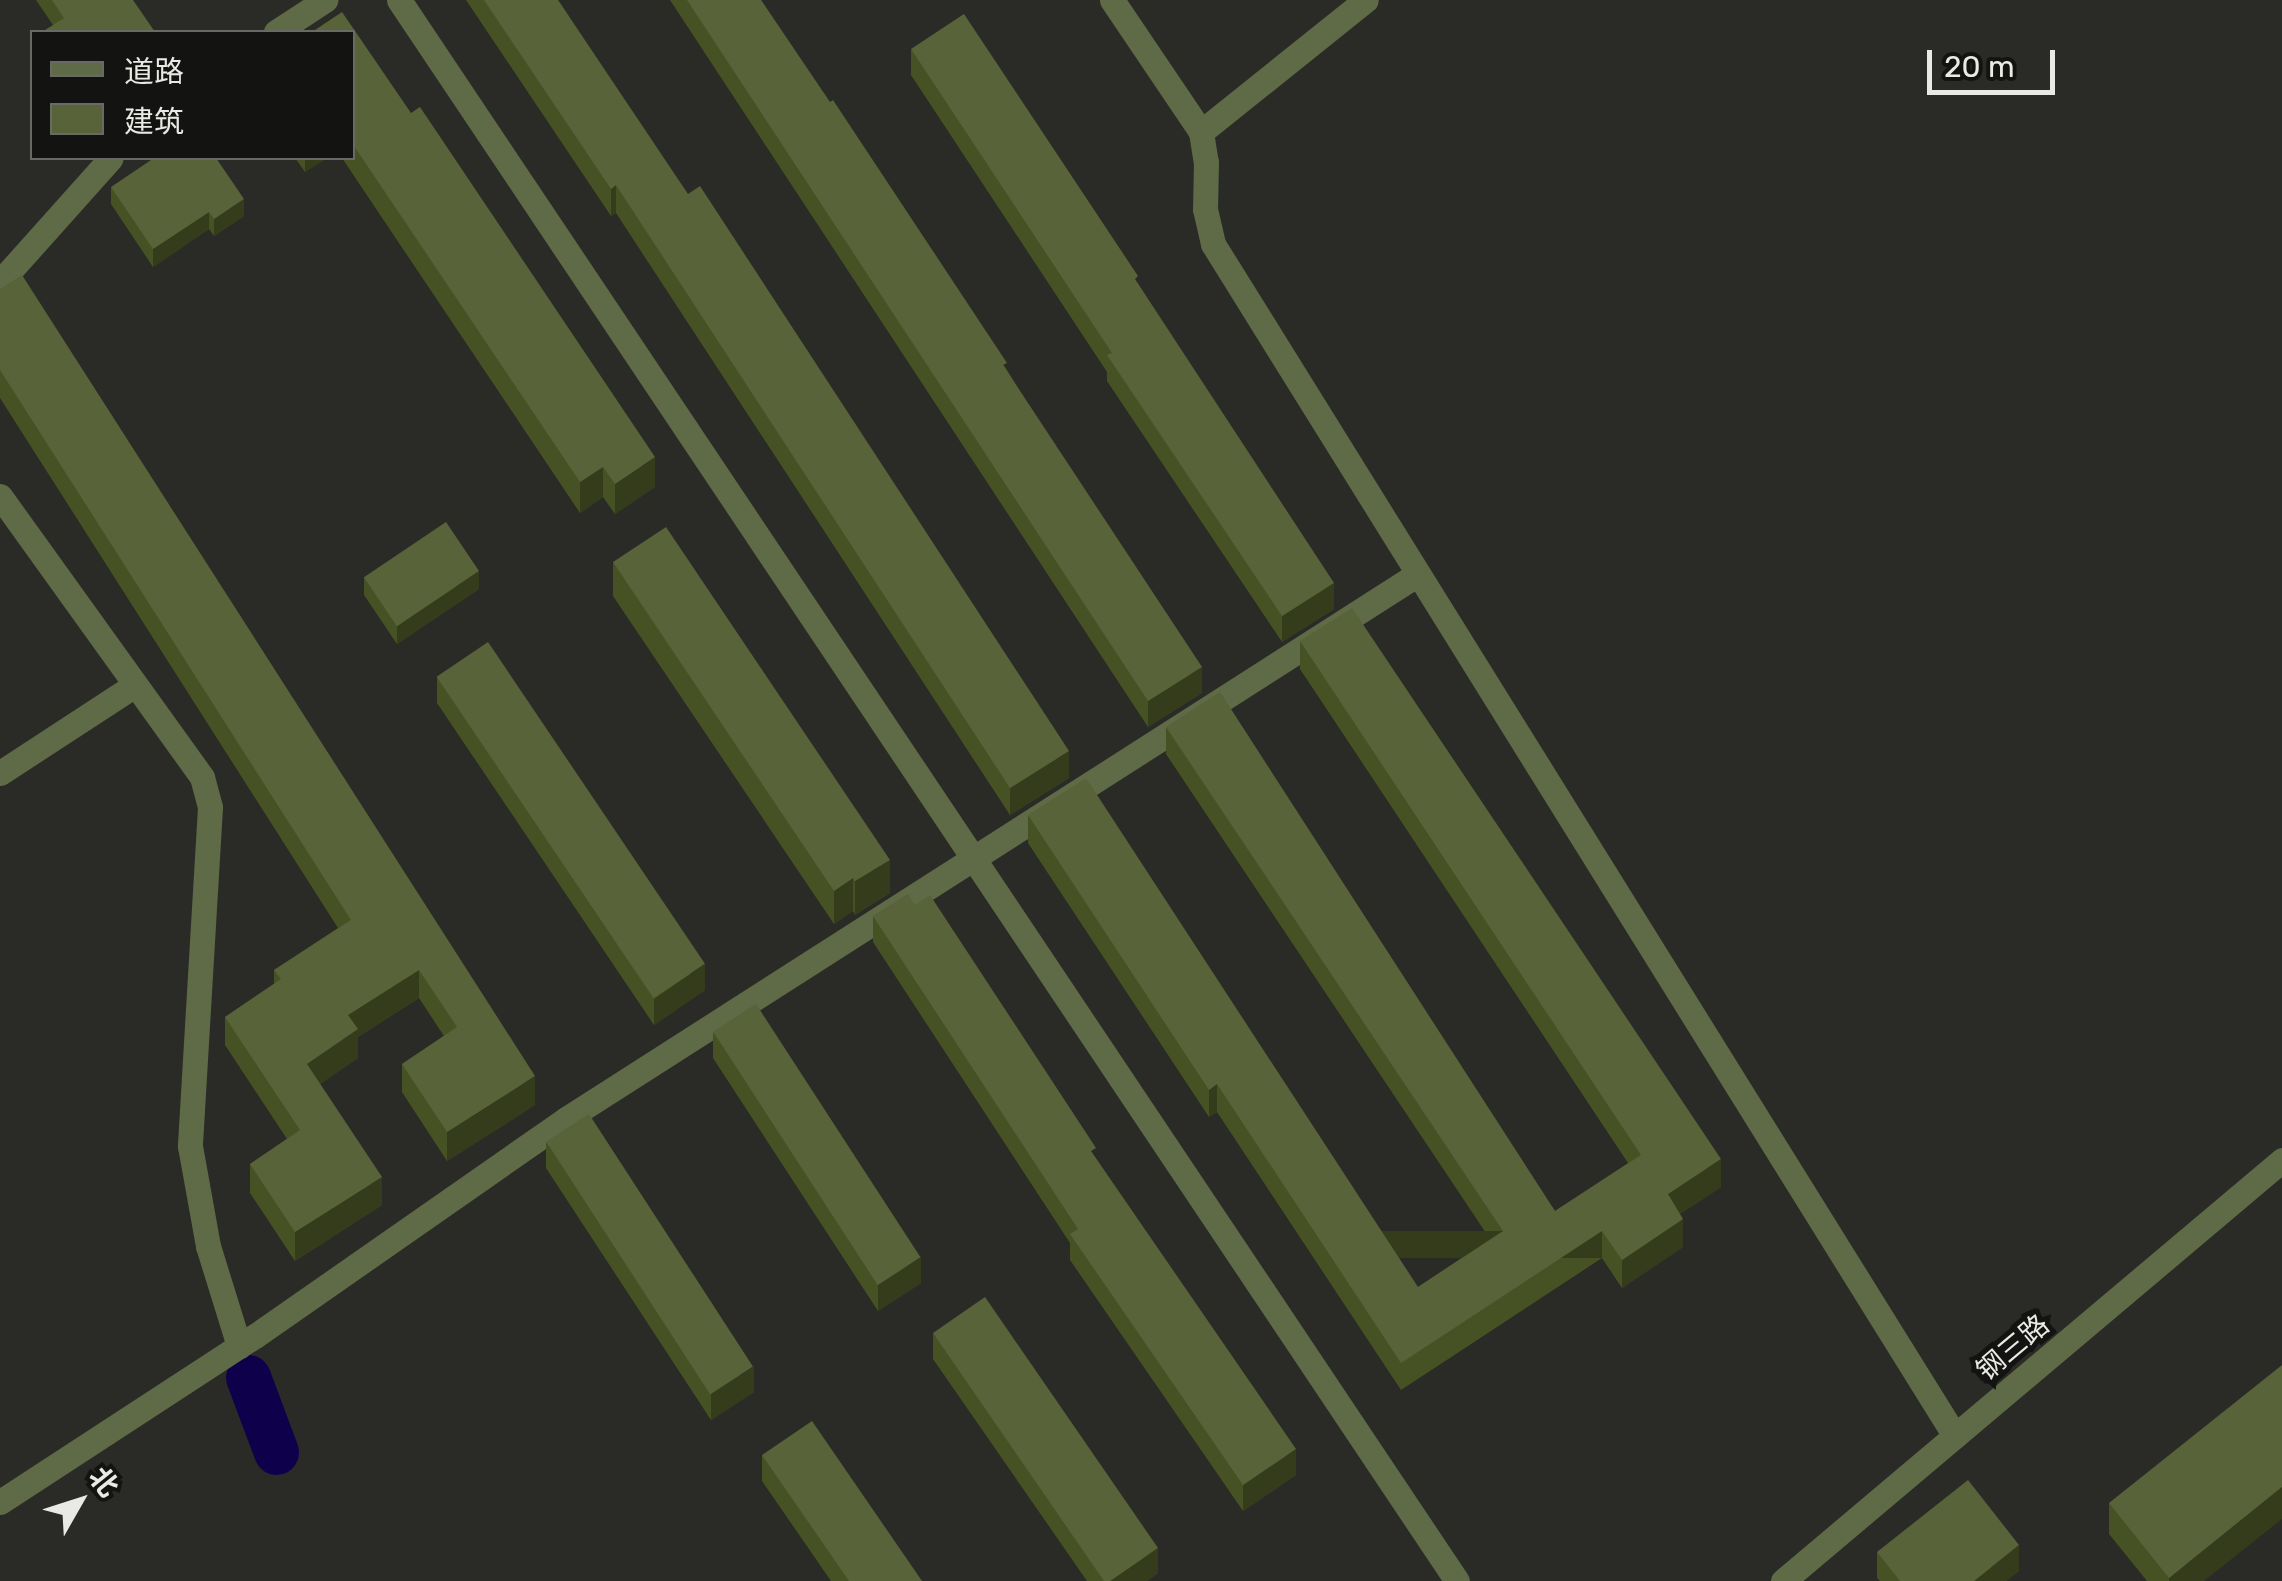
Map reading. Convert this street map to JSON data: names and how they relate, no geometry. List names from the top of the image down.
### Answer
{
  "streets": {
    "street": ["钢三路"]
  },
  "legend": ["道路", "建筑"],
  "scale_bar": "20 m",
  "north": "top right"
}
